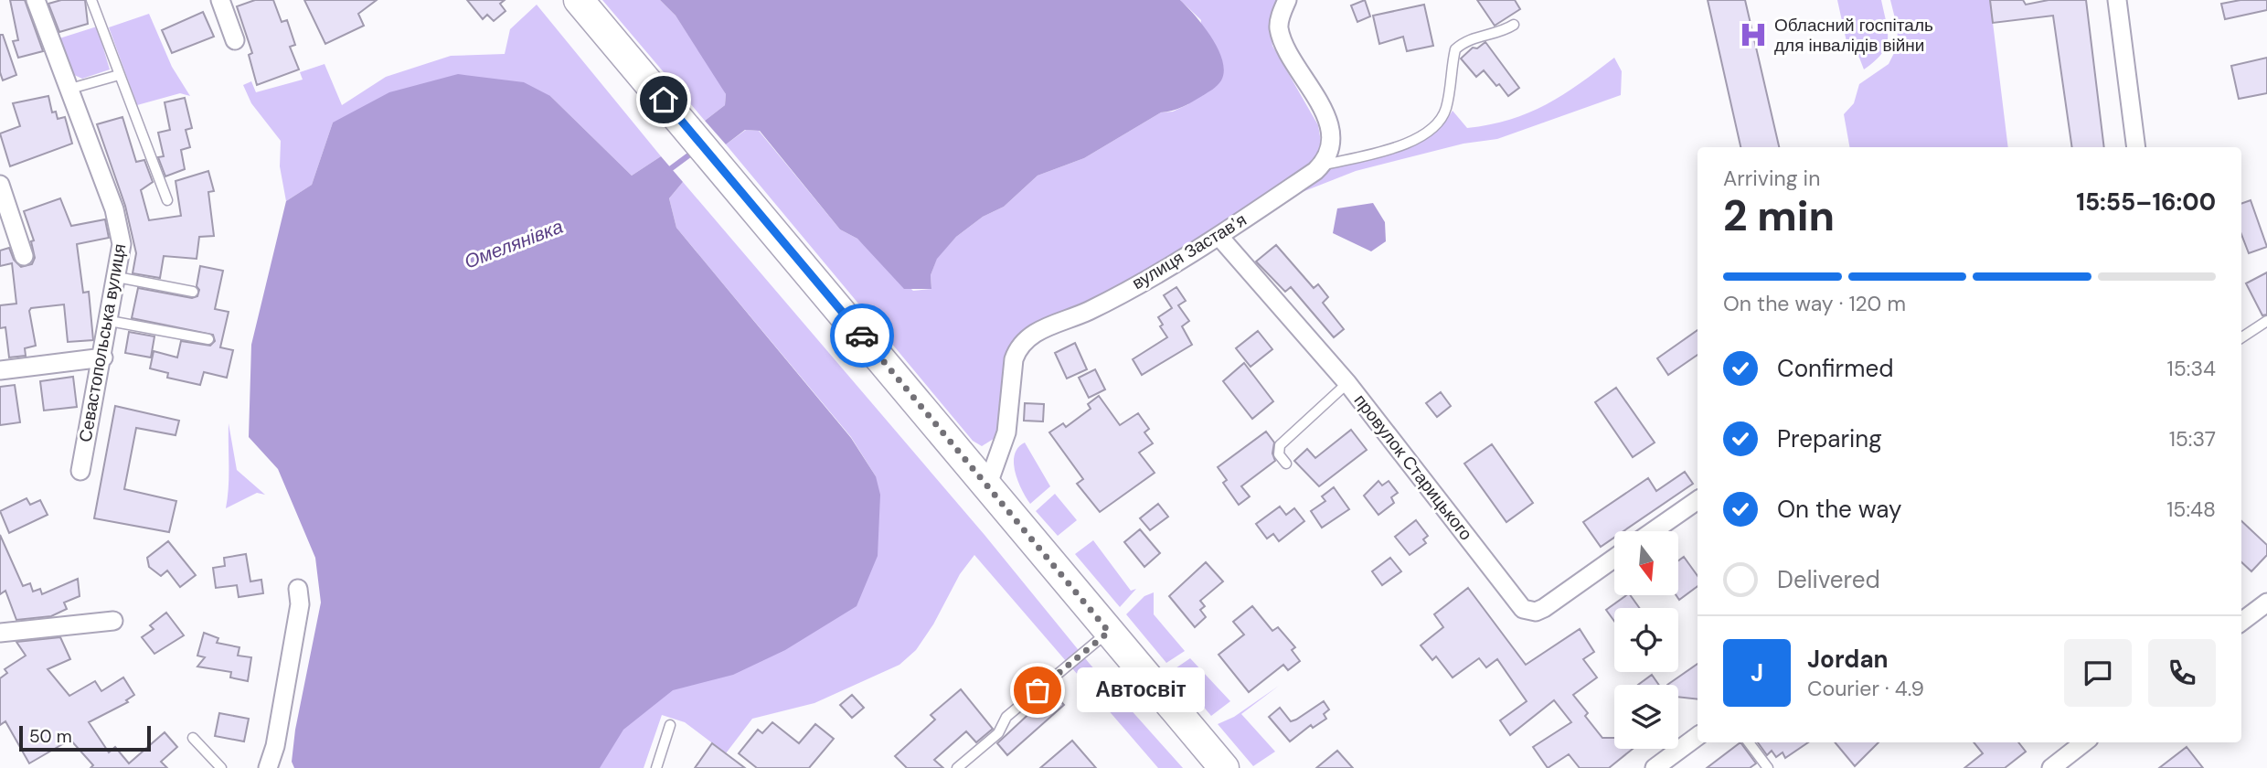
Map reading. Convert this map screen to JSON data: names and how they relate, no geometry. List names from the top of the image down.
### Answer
{
  "streets": {
    "street": ["вулиця Заставʼя", "Севастопольська вулиця", "провулок Старицького"]
  },
  "crossings": [
    ["вулиця Заставʼя", "провулок Старицького"]
  ],
  "water": ["Омелянівка"],
  "places": {
    "hospital": ["Обласний госпіталь для інвалідів війни"],
    "other": ["Автосвіт"]
  },
  "scale_bar": "50 m",
  "north": "bottom",
  "page": {
    "heading": ["2 min", "Arriving in", "15:55–16:00"],
    "panel": ["Jordan", "Courier · 4.9"],
    "bar": "On the way · 120 m",
    "list": [
      ["Confirmed", "15:34"],
      ["Preparing", "15:37"],
      ["On the way", "15:48"],
      "Delivered"
    ],
    "round": "J",
    "bubble": "Автосвіт",
    "scale": "50 m"
  }
}
